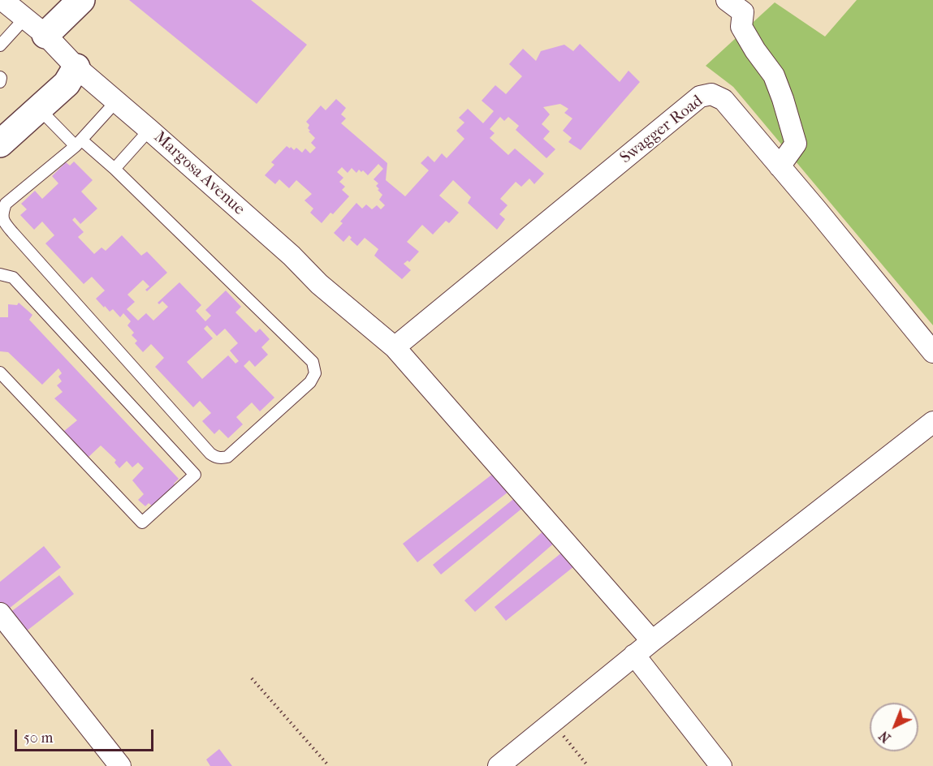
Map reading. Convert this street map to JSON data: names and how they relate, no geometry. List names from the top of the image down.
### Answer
{
  "streets": {
    "street": ["Swagger Road", "Margosa Avenue"]
  },
  "crossings": [
    ["Swagger Road", "Margosa Avenue"]
  ],
  "scale_bar": "50 m",
  "north": "bottom left"
}
